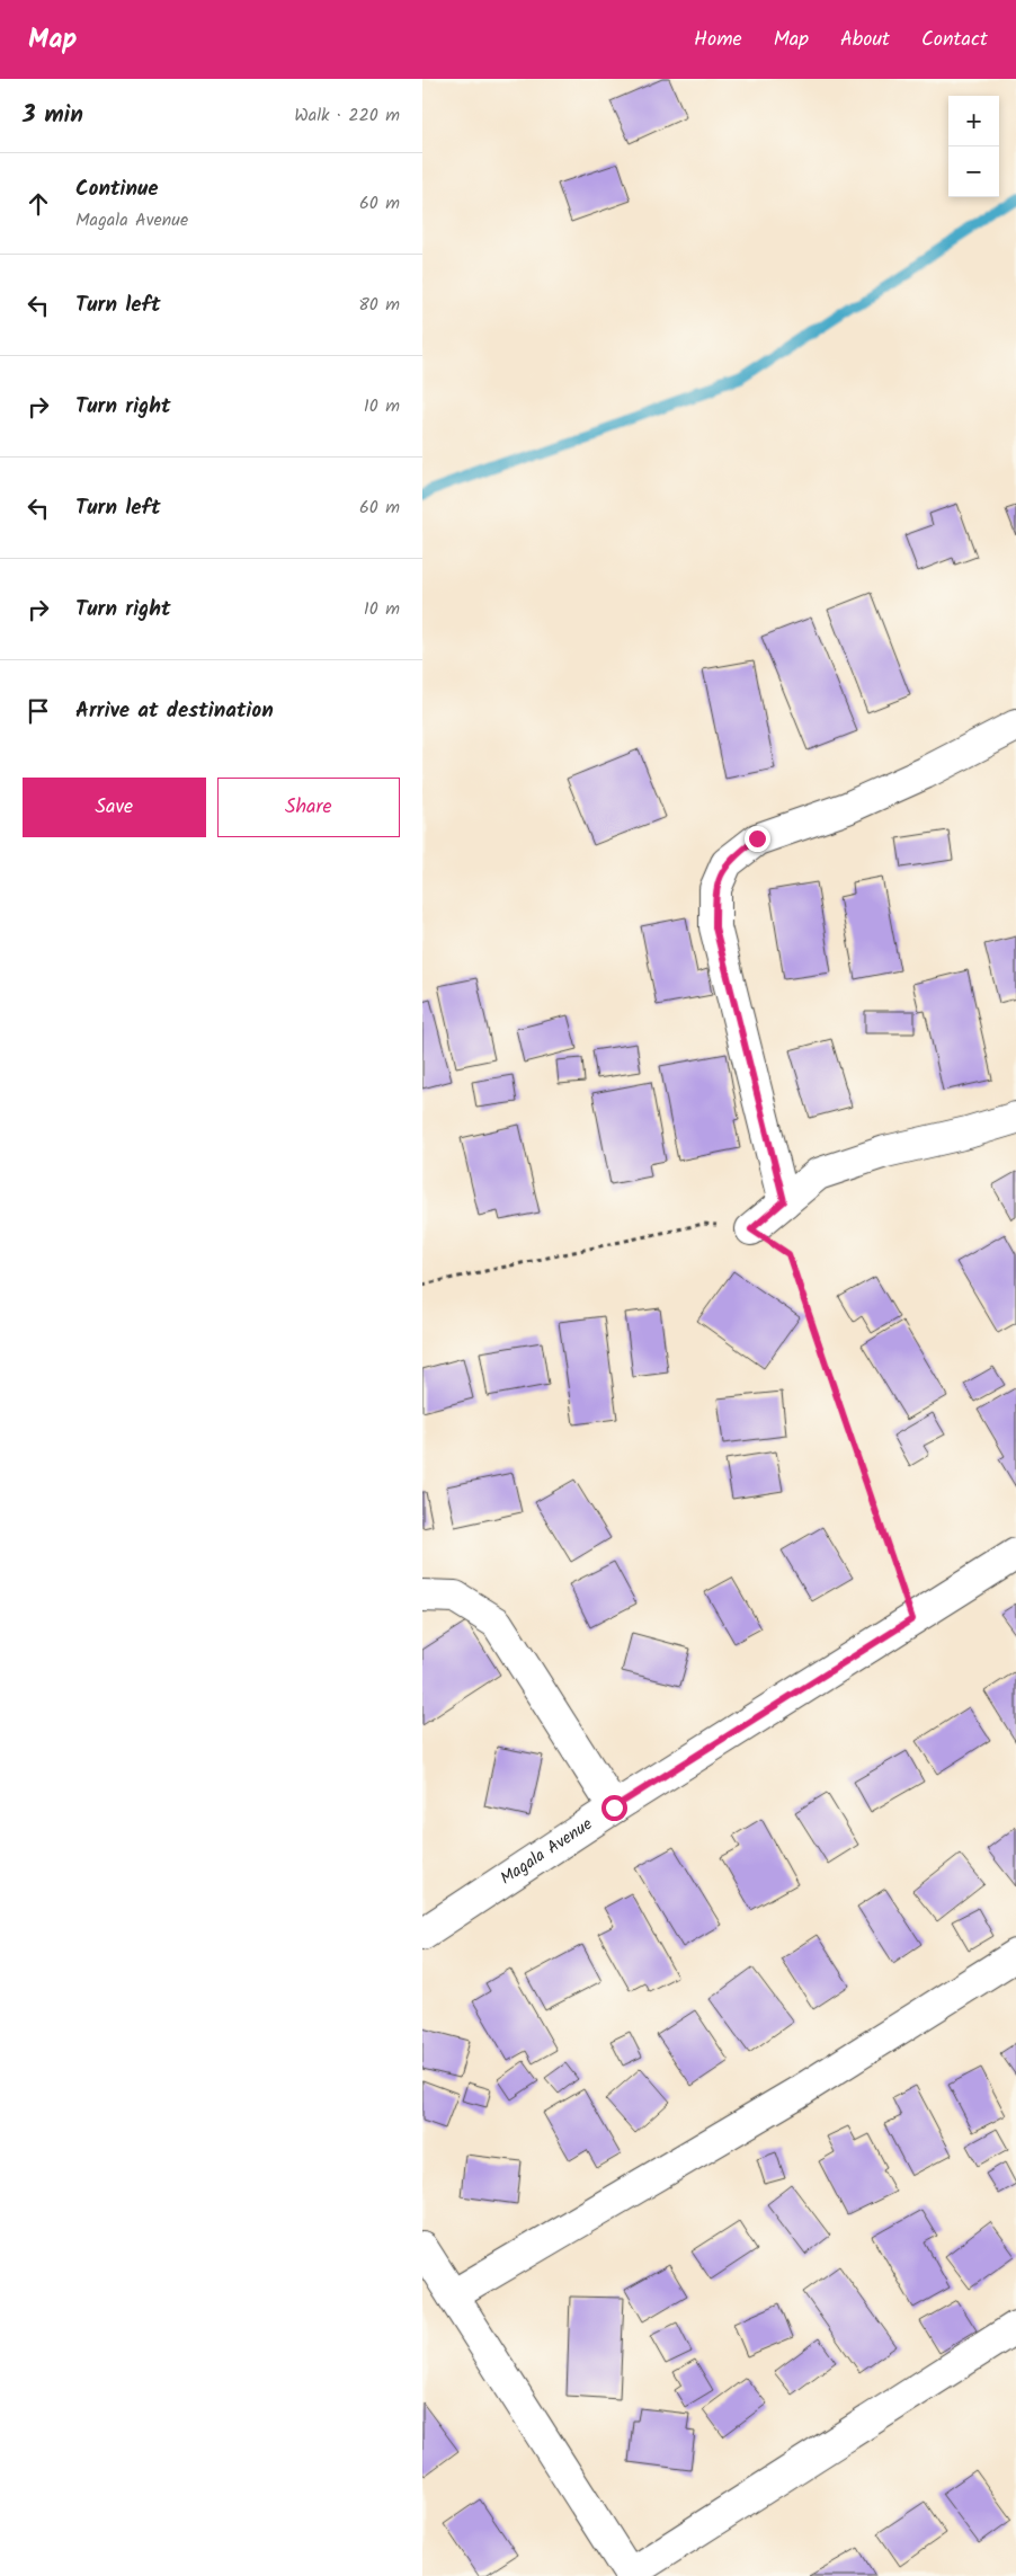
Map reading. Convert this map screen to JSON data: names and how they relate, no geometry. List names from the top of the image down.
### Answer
{
  "streets": {
    "street": ["Magala Avenue"]
  },
  "page": {
    "header": "Map",
    "nav": [
      "Home",
      "Map",
      "About",
      "Contact"
    ],
    "heading": ["3 min", "Walk · 220 m"],
    "map_buttons": ["+", "−"],
    "list": [
      ["Continue", "Magala Avenue", "60 m"],
      ["Turn left", "80 m"],
      ["Turn right", "10 m"],
      ["Turn left", "60 m"],
      ["Turn right", "10 m"],
      "Arrive at destination"
    ],
    "buttons": ["Save", "Share"]
  }
}
